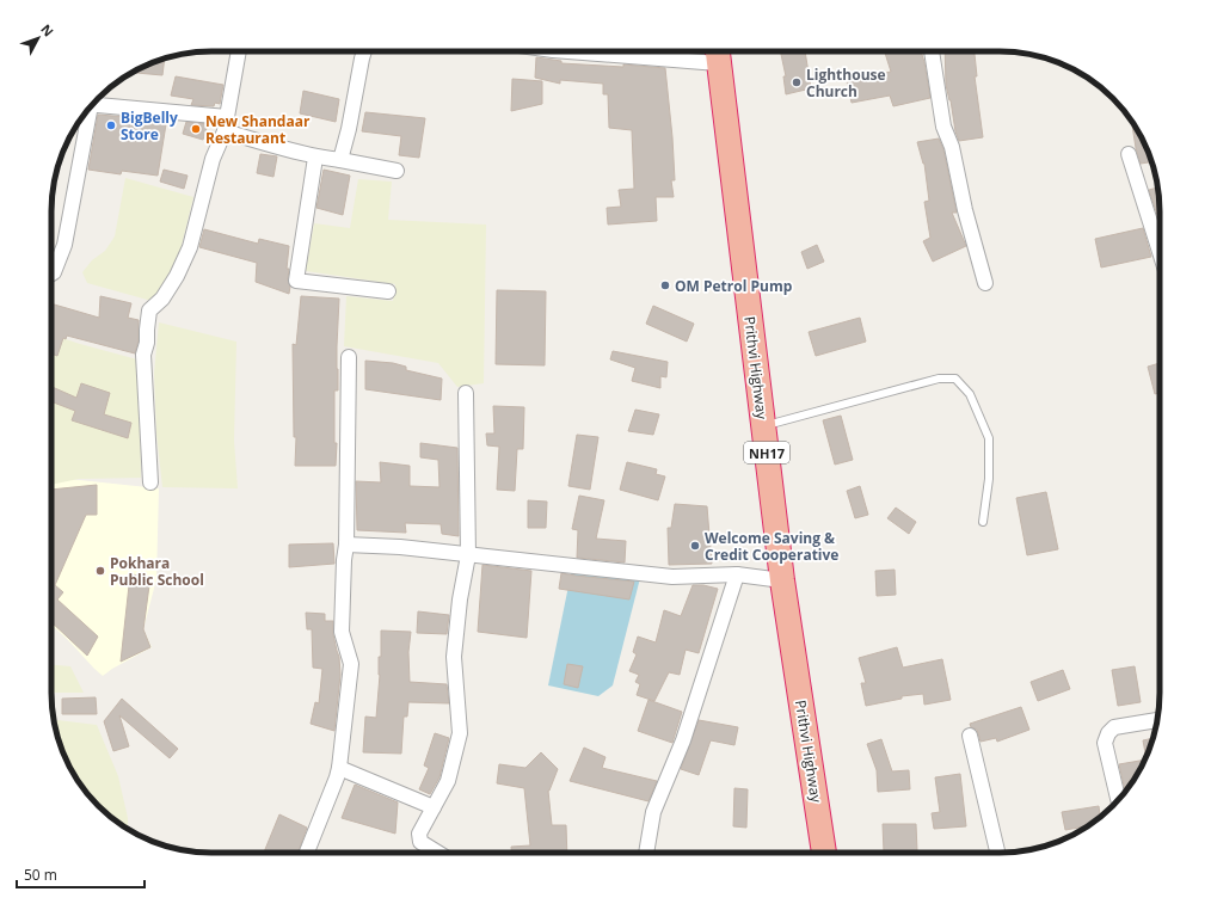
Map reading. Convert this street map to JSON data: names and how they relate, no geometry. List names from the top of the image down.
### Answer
{
  "streets": {
    "highway": ["Prithvi Highway", "NH17"]
  },
  "places": [
    "Lighthouse Church",
    "BigBelly Store",
    "New Shandaar Restaurant",
    "OM Petrol Pump",
    "Welcome Saving & Credit Cooperative",
    "Pokhara Public School"
  ],
  "scale_bar": "50 m",
  "north": "top right"
}
